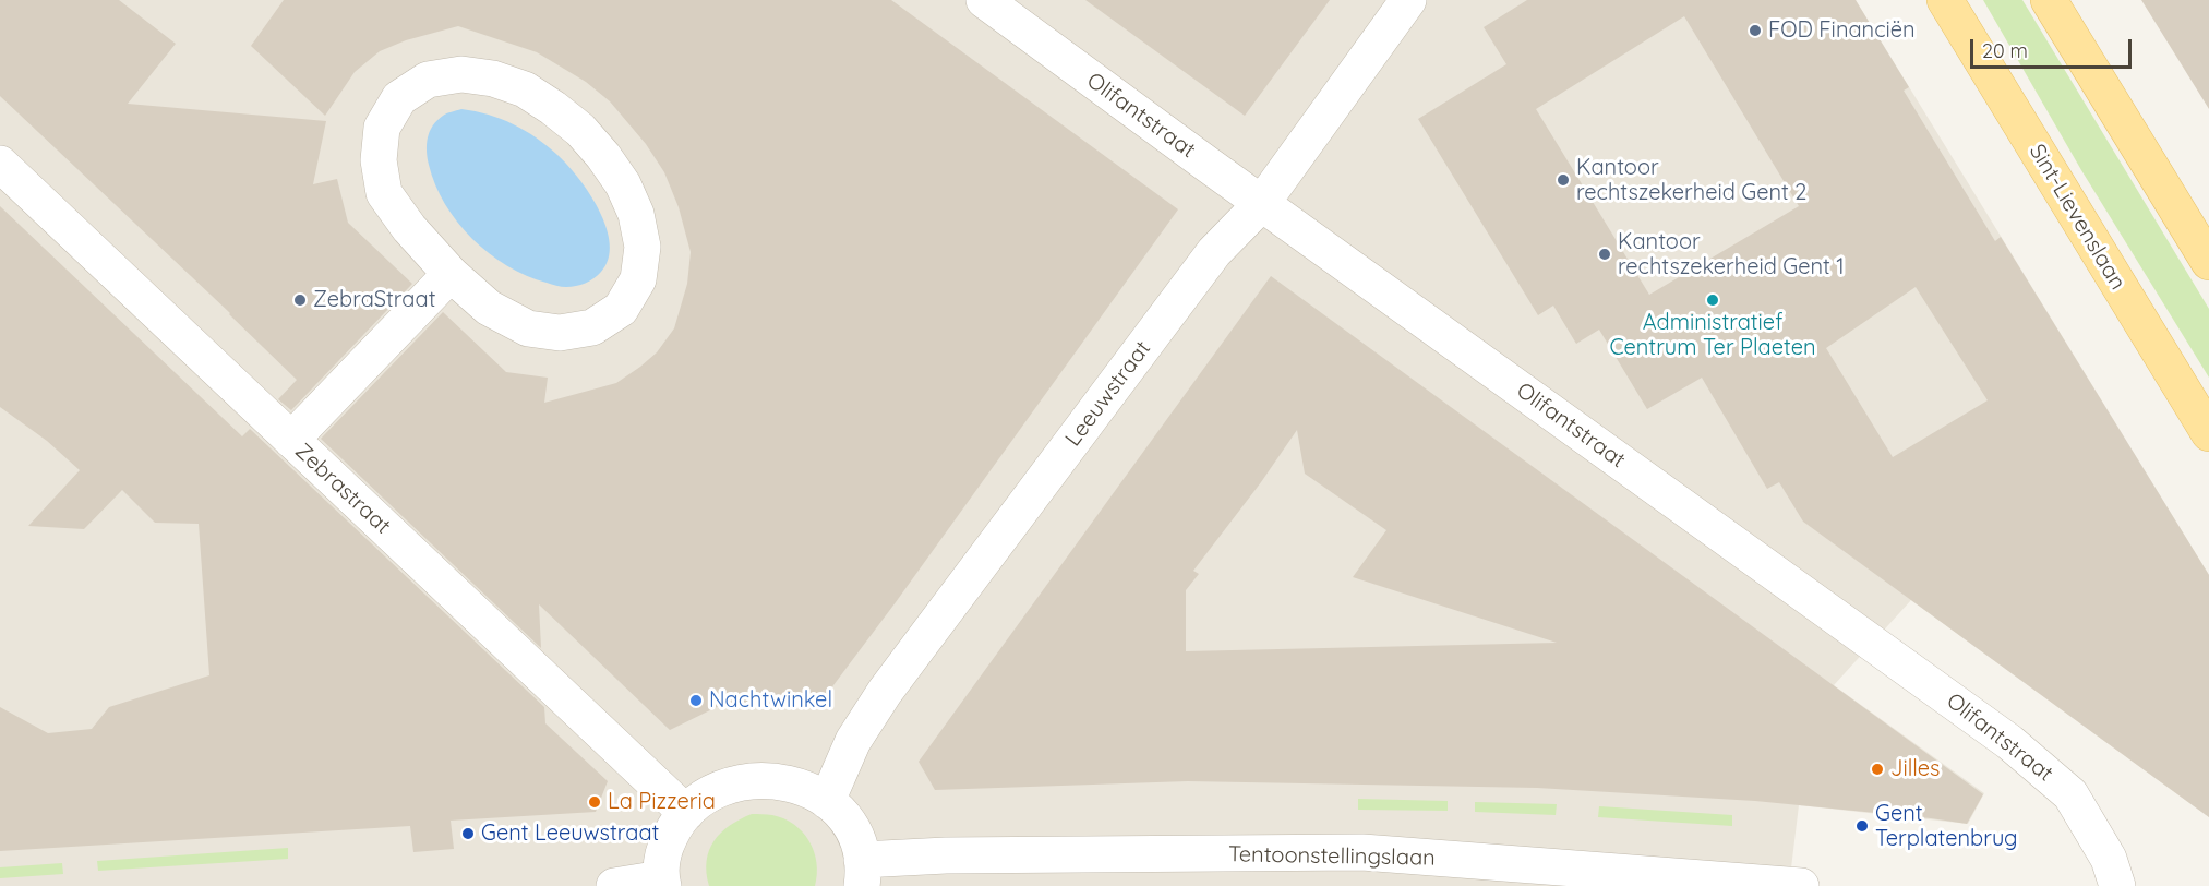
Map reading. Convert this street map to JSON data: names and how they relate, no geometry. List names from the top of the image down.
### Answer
{
  "streets": {
    "main road": ["Sint-Lievenslaan"],
    "street": [
      "Olifantstraat",
      "Leeuwstraat",
      "Zebrastraat",
      "Tentoonstellingslaan"
    ]
  },
  "crossings": [
    ["Olifantstraat", "Leeuwstraat"],
    ["Leeuwstraat", "Tentoonstellingslaan"],
    ["Zebrastraat", "Tentoonstellingslaan"]
  ],
  "places": [
    "FOD Financiën",
    "Kantoor rechtszekerheid Gent 2",
    "Kantoor rechtszekerheid Gent 1",
    "ZebraStraat",
    "Administratief Centrum Ter Plaeten",
    "Nachtwinkel",
    "Jilles",
    "La Pizzeria",
    "Gent Terplatenbrug",
    "Gent Leeuwstraat"
  ],
  "scale_bar": "20 m"
}
